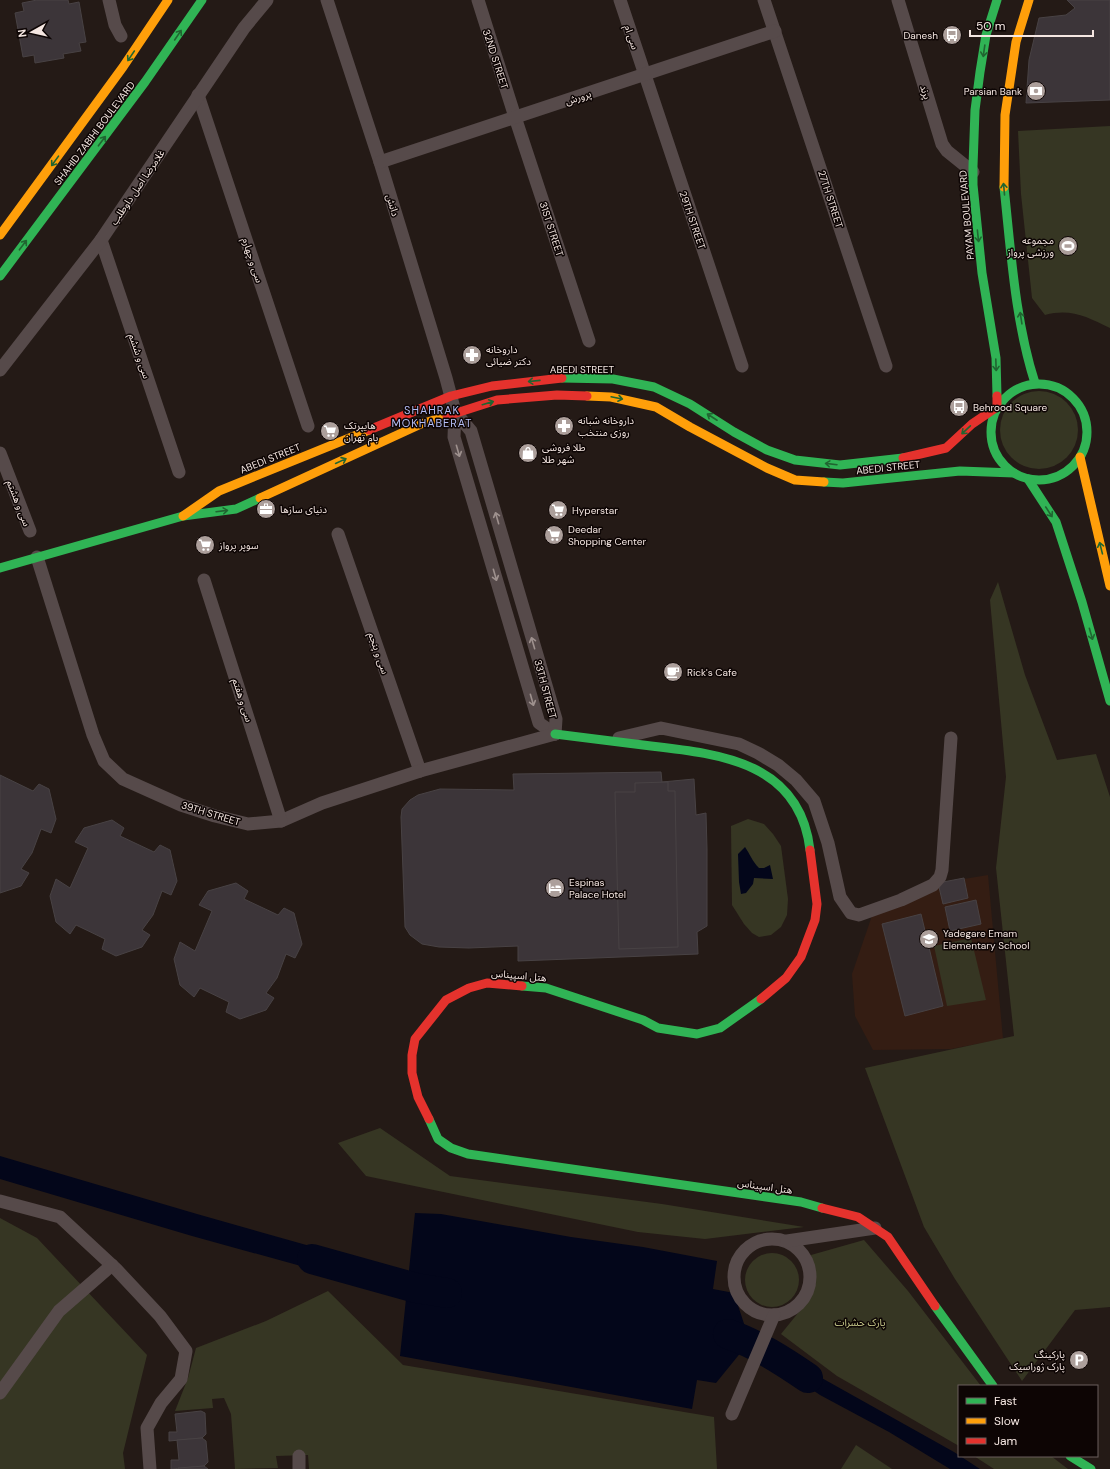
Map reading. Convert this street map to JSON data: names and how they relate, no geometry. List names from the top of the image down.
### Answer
{
  "streets": {
    "street": [
      "سی ام",
      "32ND STREET",
      "پرند",
      "پرورش",
      "SHAHID ZABIHI BOULEVARD",
      "غلامرضا اصل داوطلب",
      "27TH STREET",
      "دانش",
      "PAYAM BOULEVARD",
      "29TH STREET",
      "31ST STREET",
      "سی و چهارم",
      "سی و ششم",
      "ABEDI STREET",
      "سی و هشتم",
      "سی و پنجم",
      "33TH STREET",
      "سی و هفتم",
      "39TH STREET",
      "هتل اسپیناس"
    ]
  },
  "crossings": [
    ["سی ام", "پرورش"],
    ["سی ام", "29TH STREET"],
    ["32ND STREET", "پرورش"],
    ["32ND STREET", "31ST STREET"],
    ["پرند", "PAYAM BOULEVARD"],
    ["پرورش", "27TH STREET"],
    ["پرورش", "دانش"],
    ["پرورش", "29TH STREET"],
    ["پرورش", "31ST STREET"],
    ["غلامرضا اصل داوطلب", "سی و چهارم"],
    ["غلامرضا اصل داوطلب", "سی و ششم"],
    ["دانش", "ABEDI STREET"],
    ["دانش", "33TH STREET"],
    ["PAYAM BOULEVARD", "ABEDI STREET"],
    ["ABEDI STREET", "33TH STREET"],
    ["ABEDI STREET", "39TH STREET"],
    ["سی و پنجم", "39TH STREET"],
    ["33TH STREET", "39TH STREET"],
    ["33TH STREET", "هتل اسپیناس"],
    ["سی و هفتم", "39TH STREET"],
    ["39TH STREET", "هتل اسپیناس"]
  ],
  "districts": ["SHAHRAK MOKHABERAT"],
  "parks": ["پارک حشرات"],
  "places": {
    "bus stop": ["Danesh", "Behrood Square"],
    "bank": ["Parsian Bank"],
    "sports": ["مجموعه ورزشی پرواز"],
    "pharmacy": ["داروخانه دکتر ضیائی", "داروخانه شبانه روزی منتخب"],
    "supermarket": [
      "هایپرتک بام تهران",
      "Hyperstar",
      "Deedar Shopping Center",
      "سوپر پرواز"
    ],
    "shop": ["طلا فروشی شهر طلا"],
    "office": ["دنیای سازها"],
    "cafe": ["Rick's Cafe"],
    "hotel": ["Espinas Palace Hotel"],
    "school or university": ["Yadegare Emam Elementary School"],
    "parking": ["پارکینگ پارک ژوراسیک"]
  },
  "legend": ["Fast", "Slow", "Jam"],
  "scale_bar": "50 m",
  "north": "left"
}
